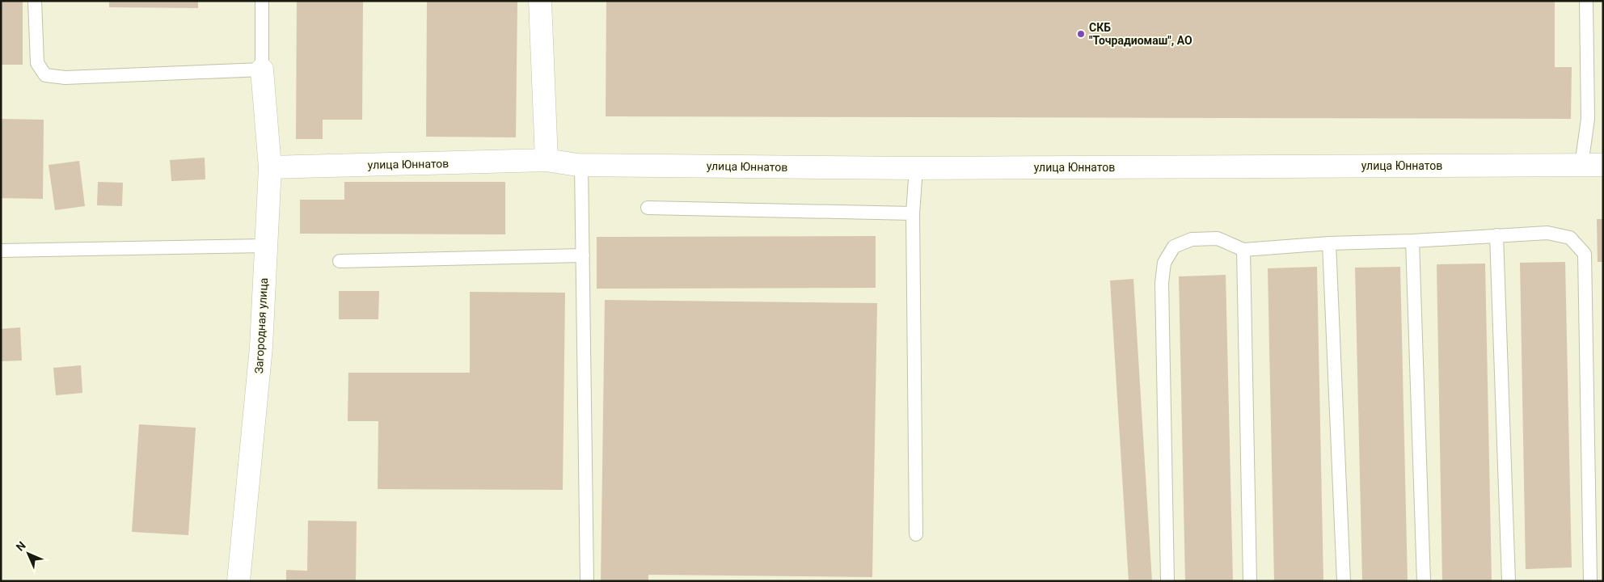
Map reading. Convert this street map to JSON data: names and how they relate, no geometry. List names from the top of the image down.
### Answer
{
  "streets": {
    "street": ["улица Юннатов", "Загородная улица"]
  },
  "crossings": [
    ["улица Юннатов", "Загородная улица"]
  ],
  "places": ["СКБ \"Точрадиомаш\", АО"],
  "north": "top left"
}
